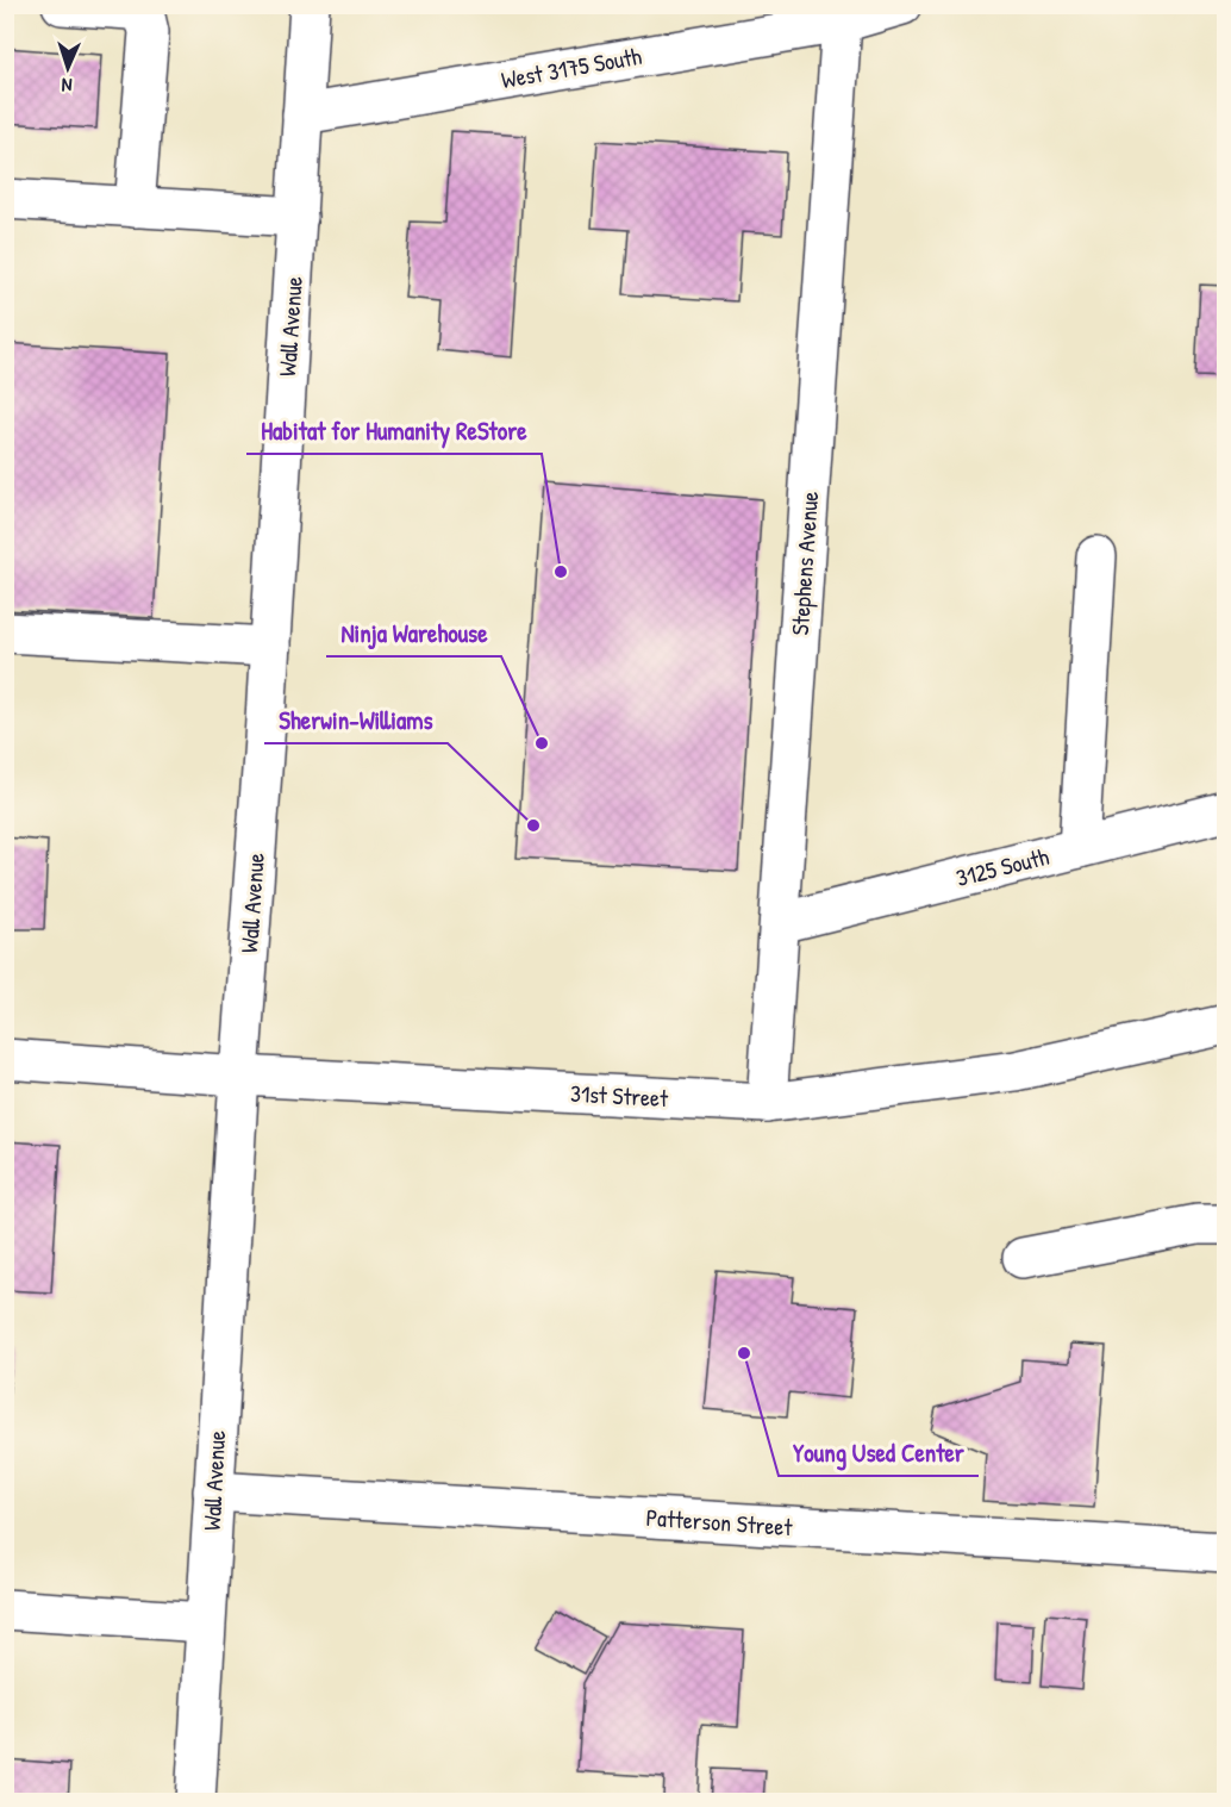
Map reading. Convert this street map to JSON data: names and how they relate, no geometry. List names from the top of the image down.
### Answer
{
  "streets": {
    "street": [
      "West 3175 South",
      "Wall Avenue",
      "Stephens Avenue",
      "3125 South",
      "31st Street",
      "Patterson Street"
    ]
  },
  "crossings": [
    ["West 3175 South", "Wall Avenue"],
    ["West 3175 South", "Stephens Avenue"],
    ["Wall Avenue", "31st Street"],
    ["Wall Avenue", "Patterson Street"],
    ["Stephens Avenue", "3125 South"],
    ["Stephens Avenue", "31st Street"]
  ],
  "places": [
    "Habitat for Humanity ReStore",
    "Ninja Warehouse",
    "Sherwin-Williams",
    "Young Used Center"
  ],
  "north": "bottom"
}
